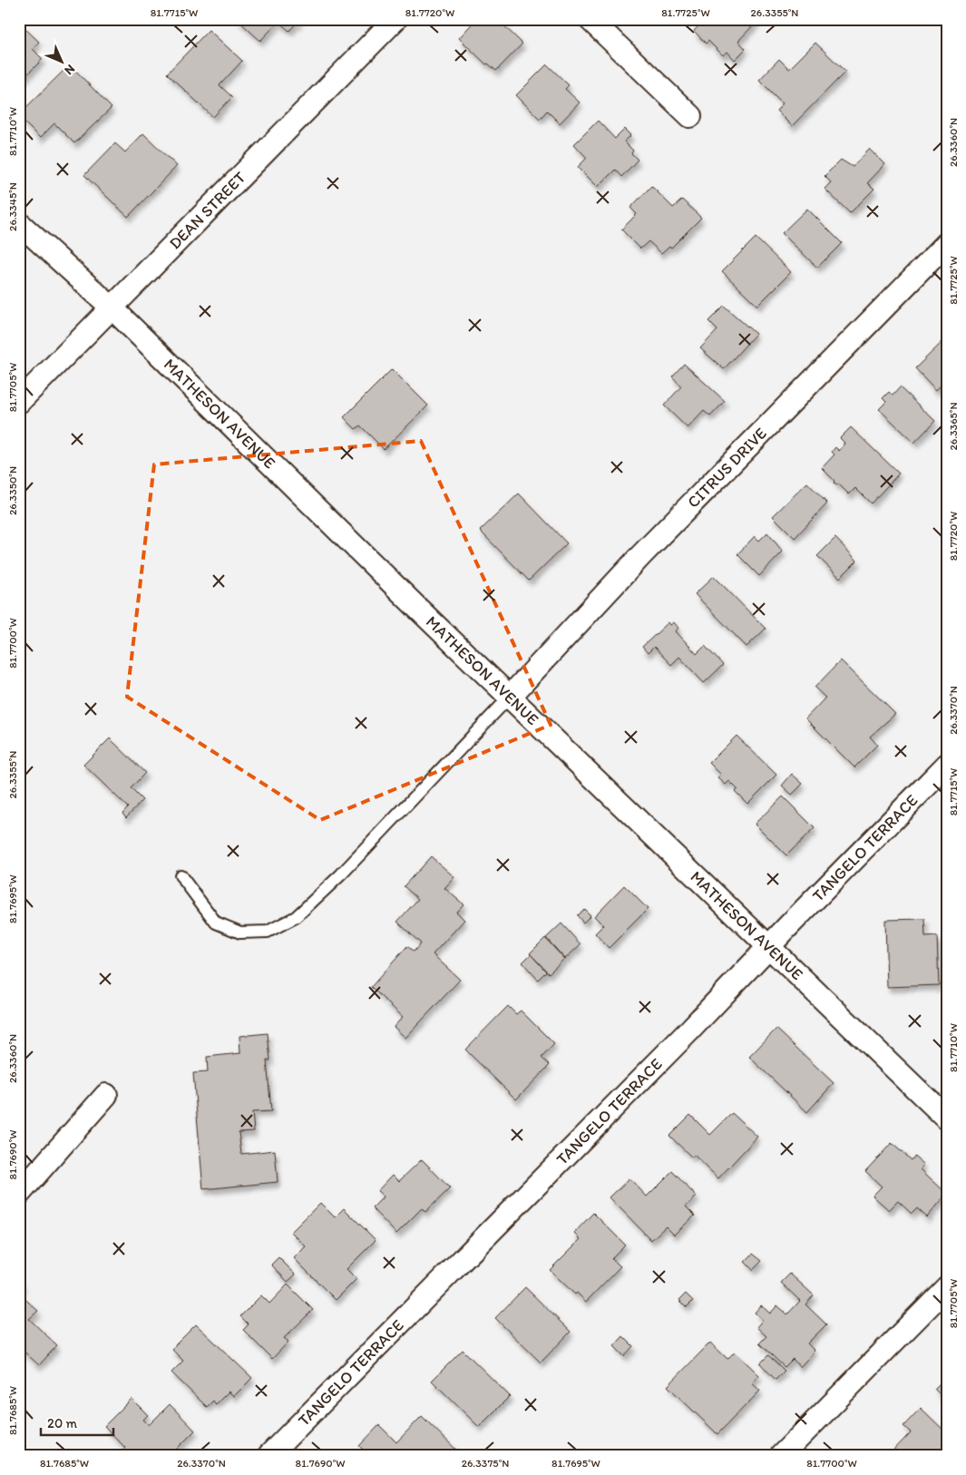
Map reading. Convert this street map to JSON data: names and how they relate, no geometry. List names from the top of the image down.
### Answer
{
  "streets": {
    "street": [
      "DEAN STREET",
      "MATHESON AVENUE",
      "CITRUS DRIVE",
      "TANGELO TERRACE"
    ]
  },
  "crossings": [
    ["DEAN STREET", "MATHESON AVENUE"],
    ["MATHESON AVENUE", "CITRUS DRIVE"],
    ["MATHESON AVENUE", "TANGELO TERRACE"]
  ],
  "scale_bar": "20 m",
  "north": "bottom right",
  "coordinates": [
    "81.7715°W",
    "81.7720°W",
    "81.7725°W",
    "26.3355°N",
    "81.7710°W",
    "26.3360°N",
    "26.3345°N",
    "81.7705°W",
    "26.3365°N",
    "26.3350°N",
    "81.7700°W",
    "26.3370°N",
    "81.7695°W",
    "81.7690°W",
    "81.7685°W",
    "26.3375°N"
  ]
}
